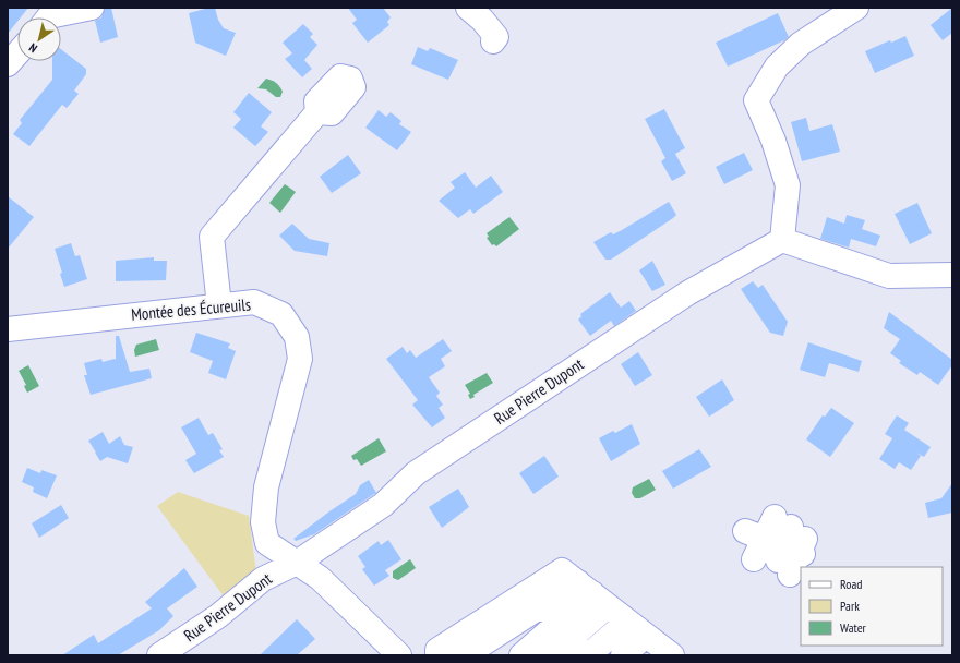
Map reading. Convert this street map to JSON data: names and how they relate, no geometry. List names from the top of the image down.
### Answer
{
  "streets": {
    "street": ["Montée des Écureuils", "Rue Pierre Dupont"]
  },
  "crossings": [
    ["Montée des Écureuils", "Rue Pierre Dupont"]
  ],
  "legend": ["Road", "Park", "Water"],
  "north": "bottom left"
}
